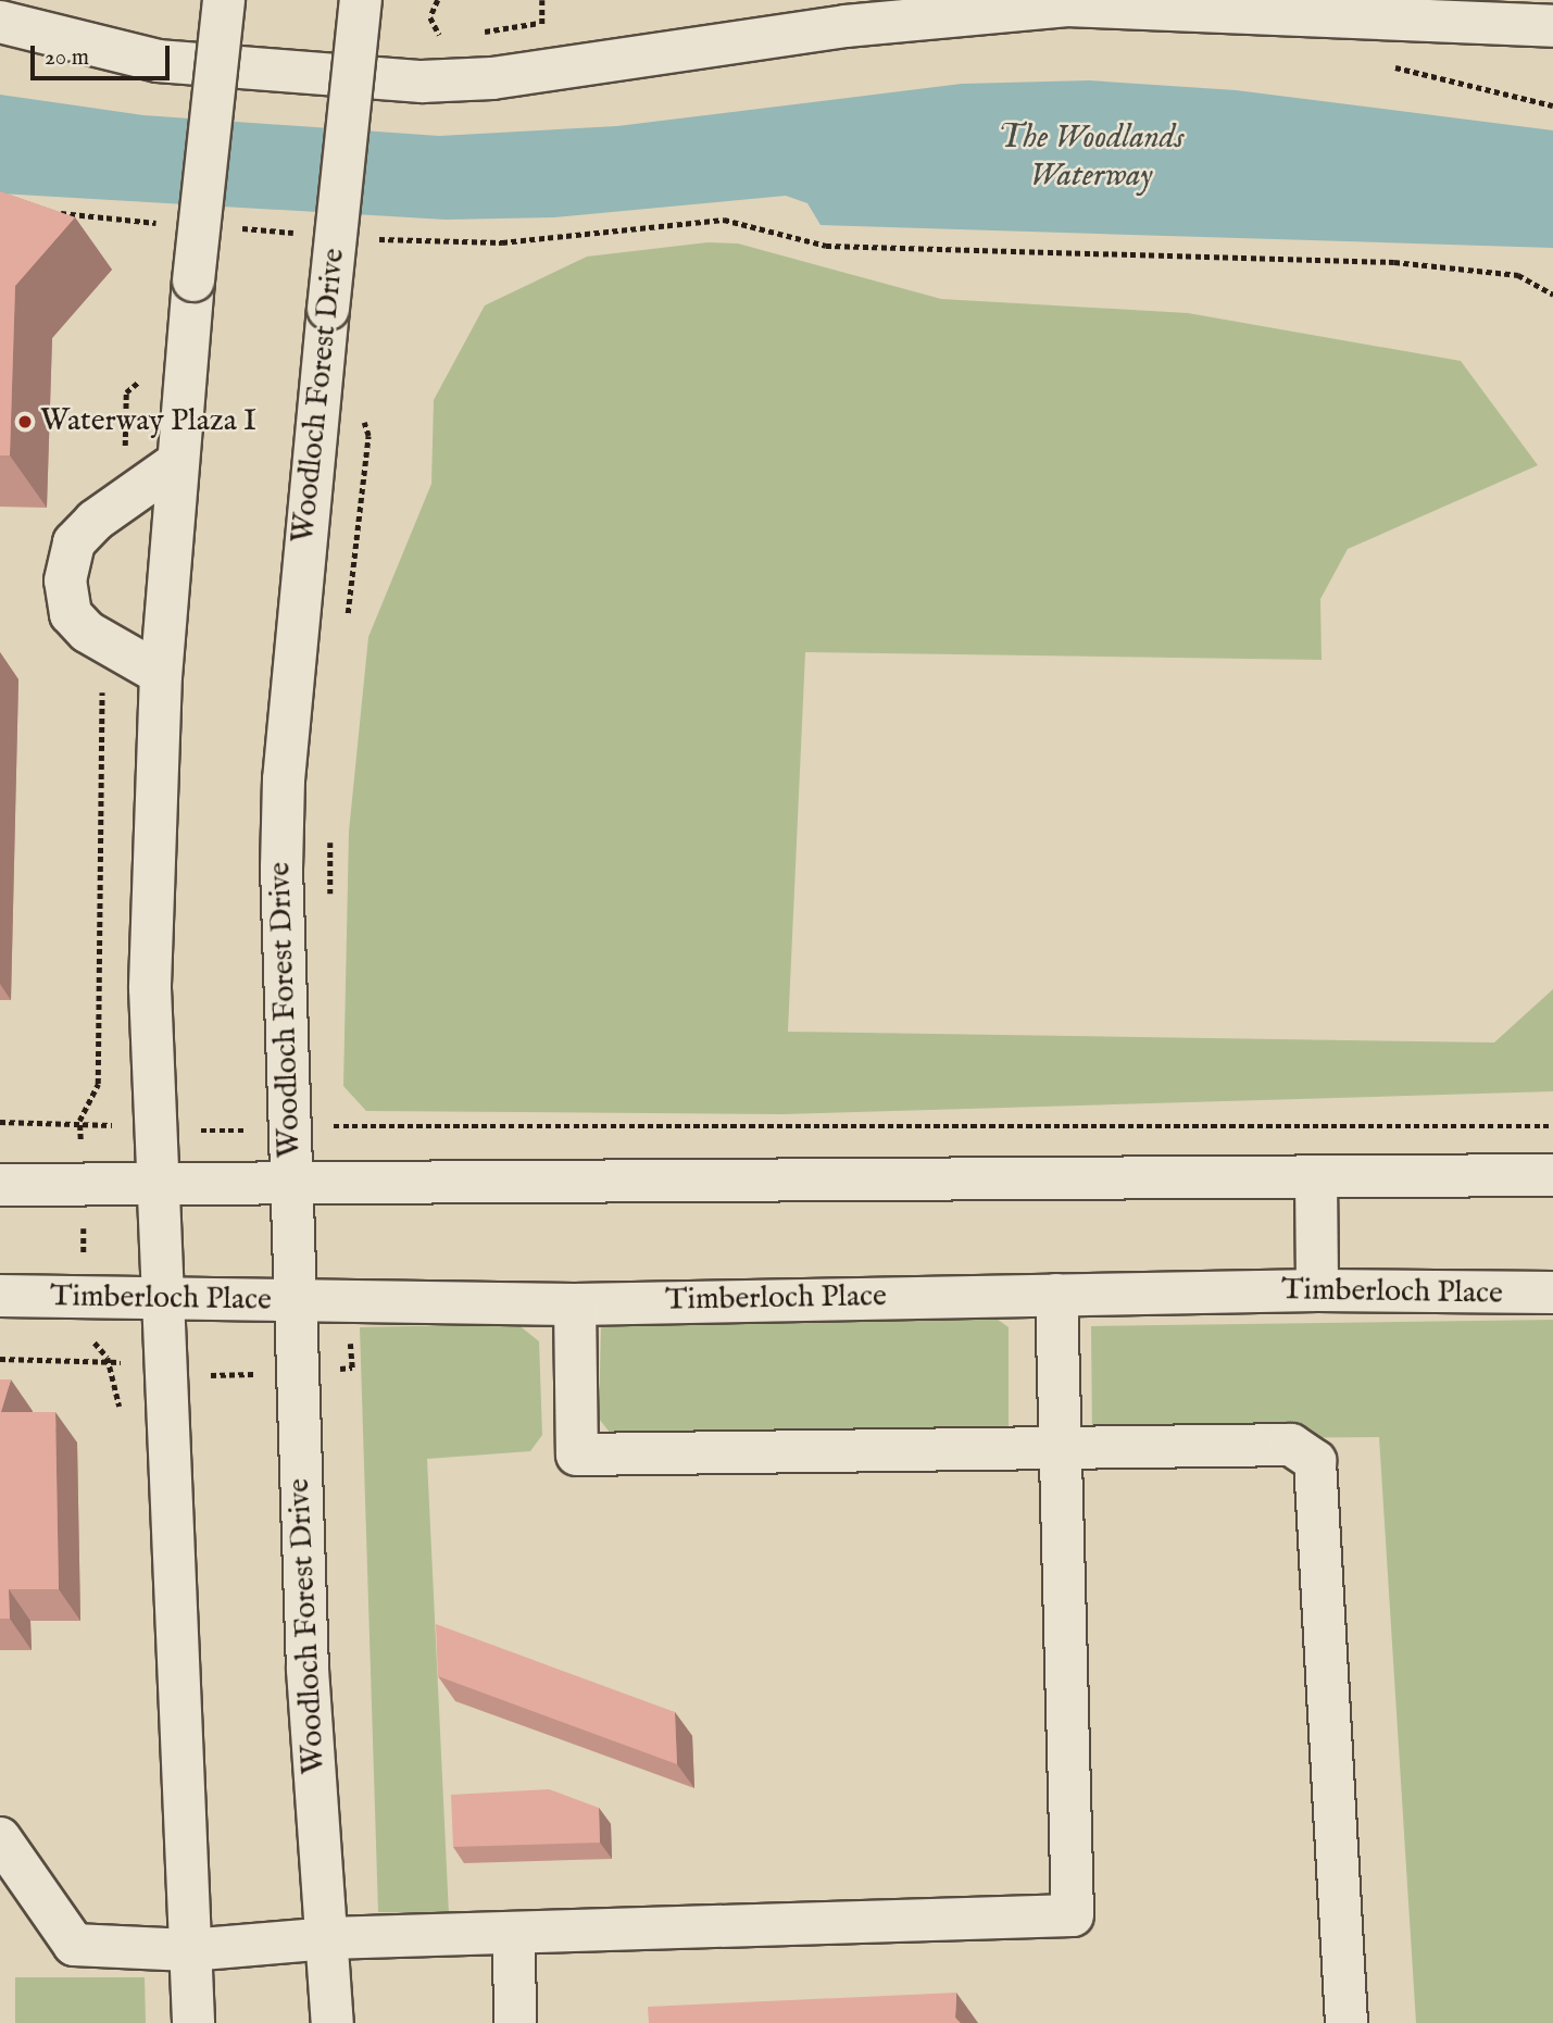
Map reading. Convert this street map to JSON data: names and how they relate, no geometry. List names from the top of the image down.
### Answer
{
  "streets": {
    "street": ["Woodloch Forest Drive", "Timberloch Place"]
  },
  "crossings": [
    ["Woodloch Forest Drive", "Timberloch Place"]
  ],
  "water": ["The Woodlands Waterway"],
  "places": ["Waterway Plaza I"],
  "scale_bar": "20 m"
}
